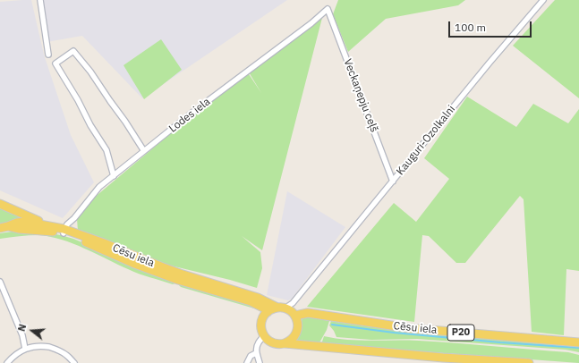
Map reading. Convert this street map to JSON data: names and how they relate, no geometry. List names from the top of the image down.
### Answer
{
  "streets": {
    "main road": ["Cēsu iela", "P20"],
    "street": ["Veckaņepju ceļš", "Lodes iela", "Kauguri-Ozolkalni"]
  },
  "crossings": [
    ["Veckaņepju ceļš", "Lodes iela"],
    ["Veckaņepju ceļš", "Kauguri-Ozolkalni"],
    ["Lodes iela", "Cēsu iela"]
  ],
  "scale_bar": "100 m",
  "north": "left"
}
